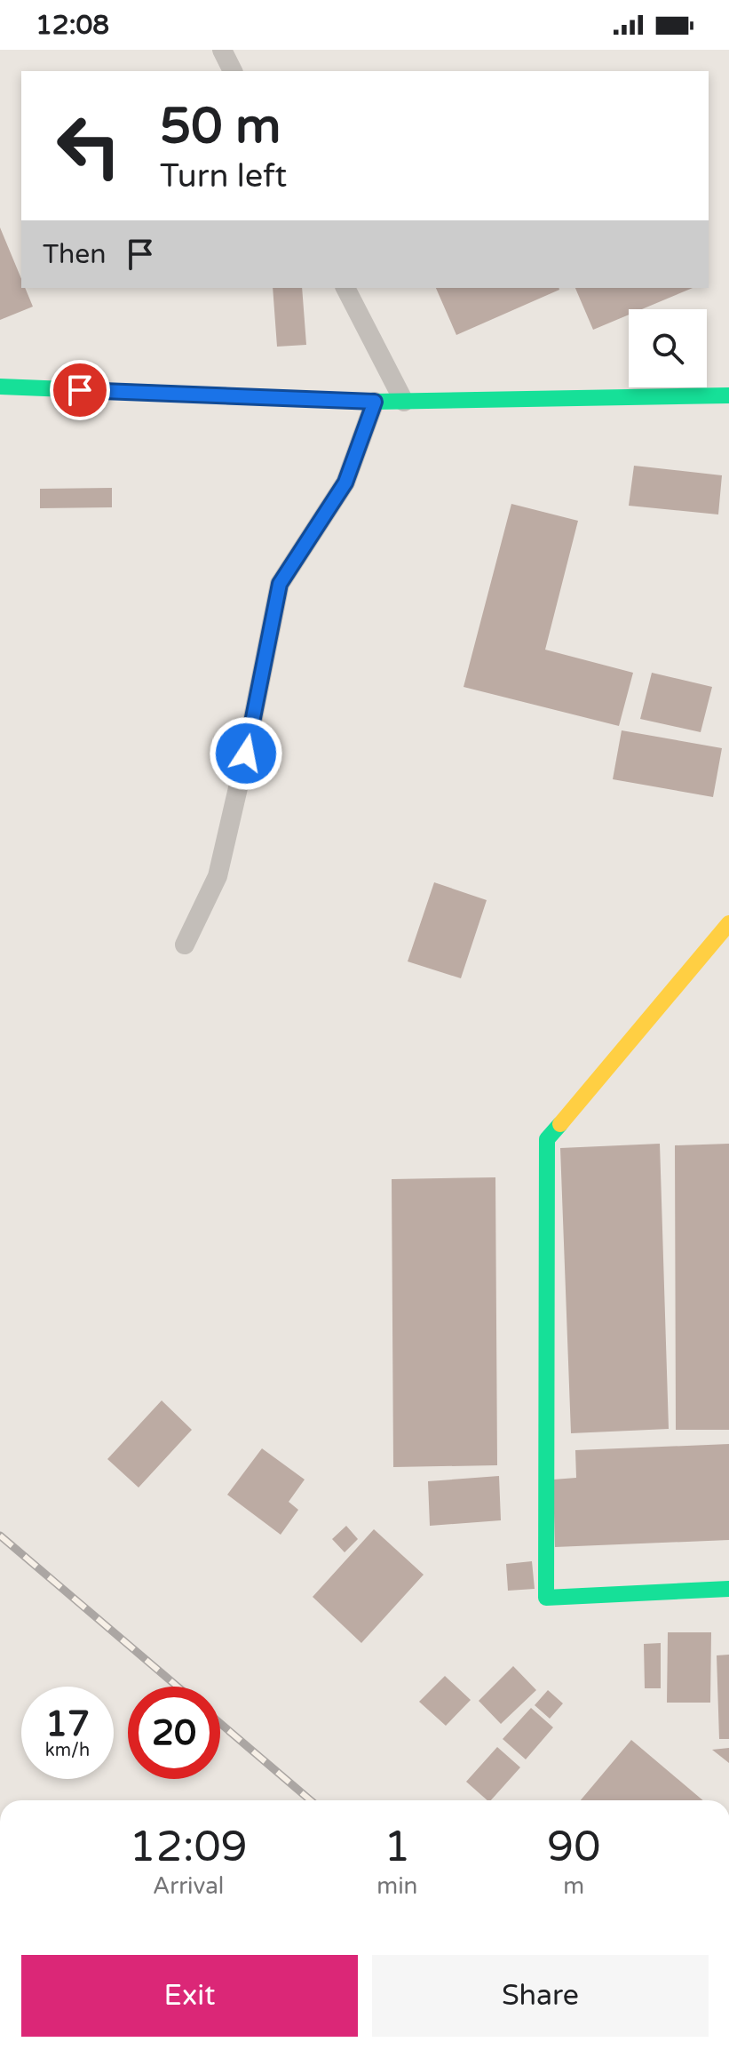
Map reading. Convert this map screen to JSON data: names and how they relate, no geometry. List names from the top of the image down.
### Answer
{
  "page": {
    "status": "12:08",
    "turn": ["50 m", "Turn left"],
    "then": "Then",
    "speed": "17 km/h",
    "limit": "20",
    "eta": [
      "12:09",
      "Arrival",
      "1",
      "min",
      "90",
      "m"
    ],
    "buttons": ["Exit", "Share"]
  }
}
